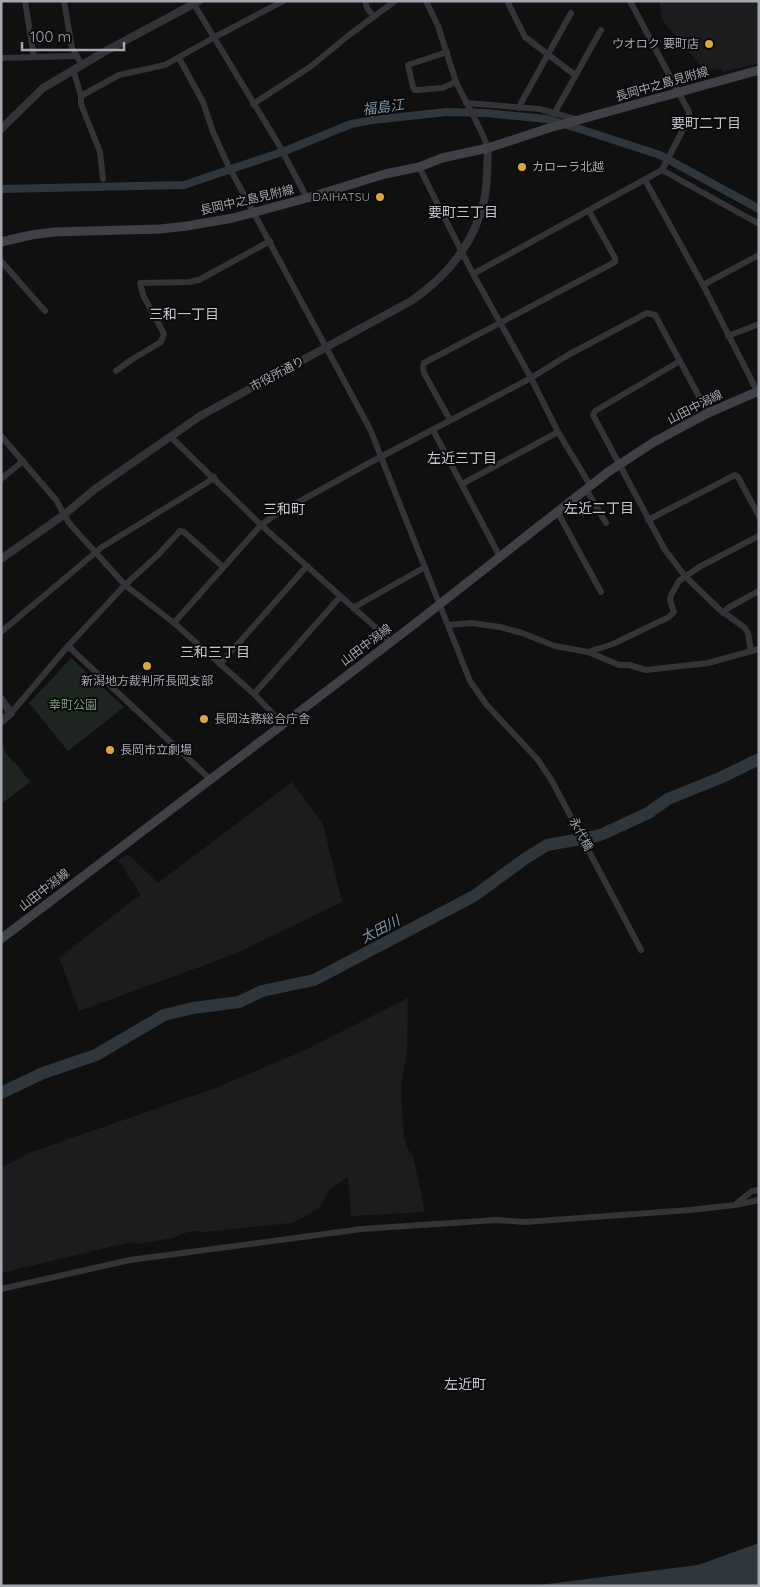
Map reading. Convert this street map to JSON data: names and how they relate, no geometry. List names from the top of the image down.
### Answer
{
  "streets": {
    "main road": ["長岡中之島見附線", "山田中潟線"],
    "street": ["市役所通り", "永代橋"]
  },
  "crossings": [
    ["長岡中之島見附線", "市役所通り"],
    ["長岡中之島見附線", "永代橋"],
    ["市役所通り", "永代橋"],
    ["山田中潟線", "永代橋"]
  ],
  "districts": [
    "要町二丁目",
    "要町三丁目",
    "三和一丁目",
    "左近三丁目",
    "左近二丁目",
    "三和町",
    "三和三丁目",
    "左近町"
  ],
  "water": ["福島江", "太田川"],
  "parks": ["幸町公園"],
  "places": [
    "ウオロク 要町店",
    "カローラ北越",
    "DAIHATSU",
    "新潟地方裁判所長岡支部",
    "長岡法務総合庁舎",
    "長岡市立劇場"
  ],
  "scale_bar": "100 m"
}
